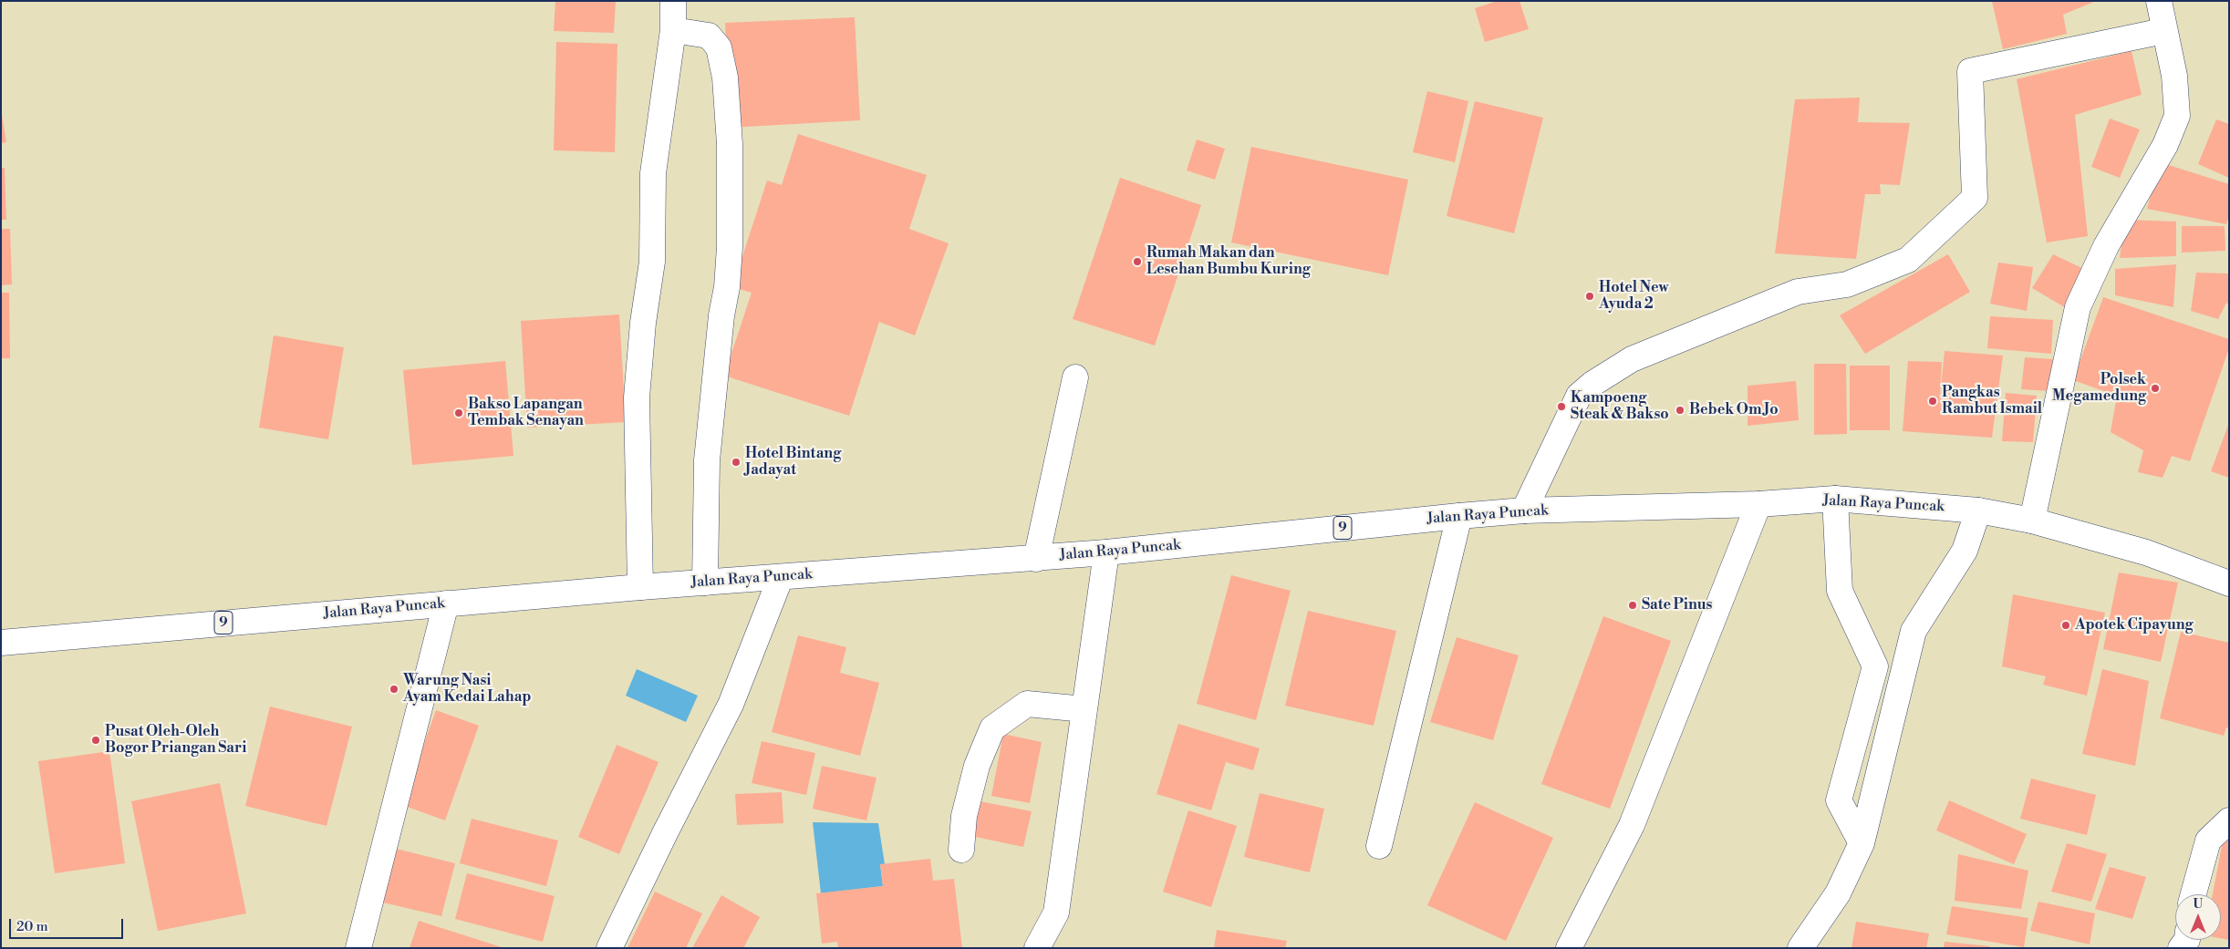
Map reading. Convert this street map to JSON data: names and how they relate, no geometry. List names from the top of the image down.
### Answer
{
  "streets": {
    "main road": ["Jalan Raya Puncak", "9"]
  },
  "places": [
    "Rumah Makan dan Lesehan Bumbu Kuring",
    "Hotel New Ayuda 2",
    "Polsek Megamedung",
    "Pangkas Rambut Ismail",
    "Kampoeng Steak & Bakso",
    "Bebek Om Jo",
    "Bakso Lapangan Tembak Senayan",
    "Hotel Bintang Jadayat",
    "Sate Pinus",
    "Apotek Cipayung",
    "Warung Nasi Ayam Kedai Lahap",
    "Pusat Oleh-Oleh Bogor Priangan Sari"
  ],
  "scale_bar": "20 m",
  "north": "top"
}
